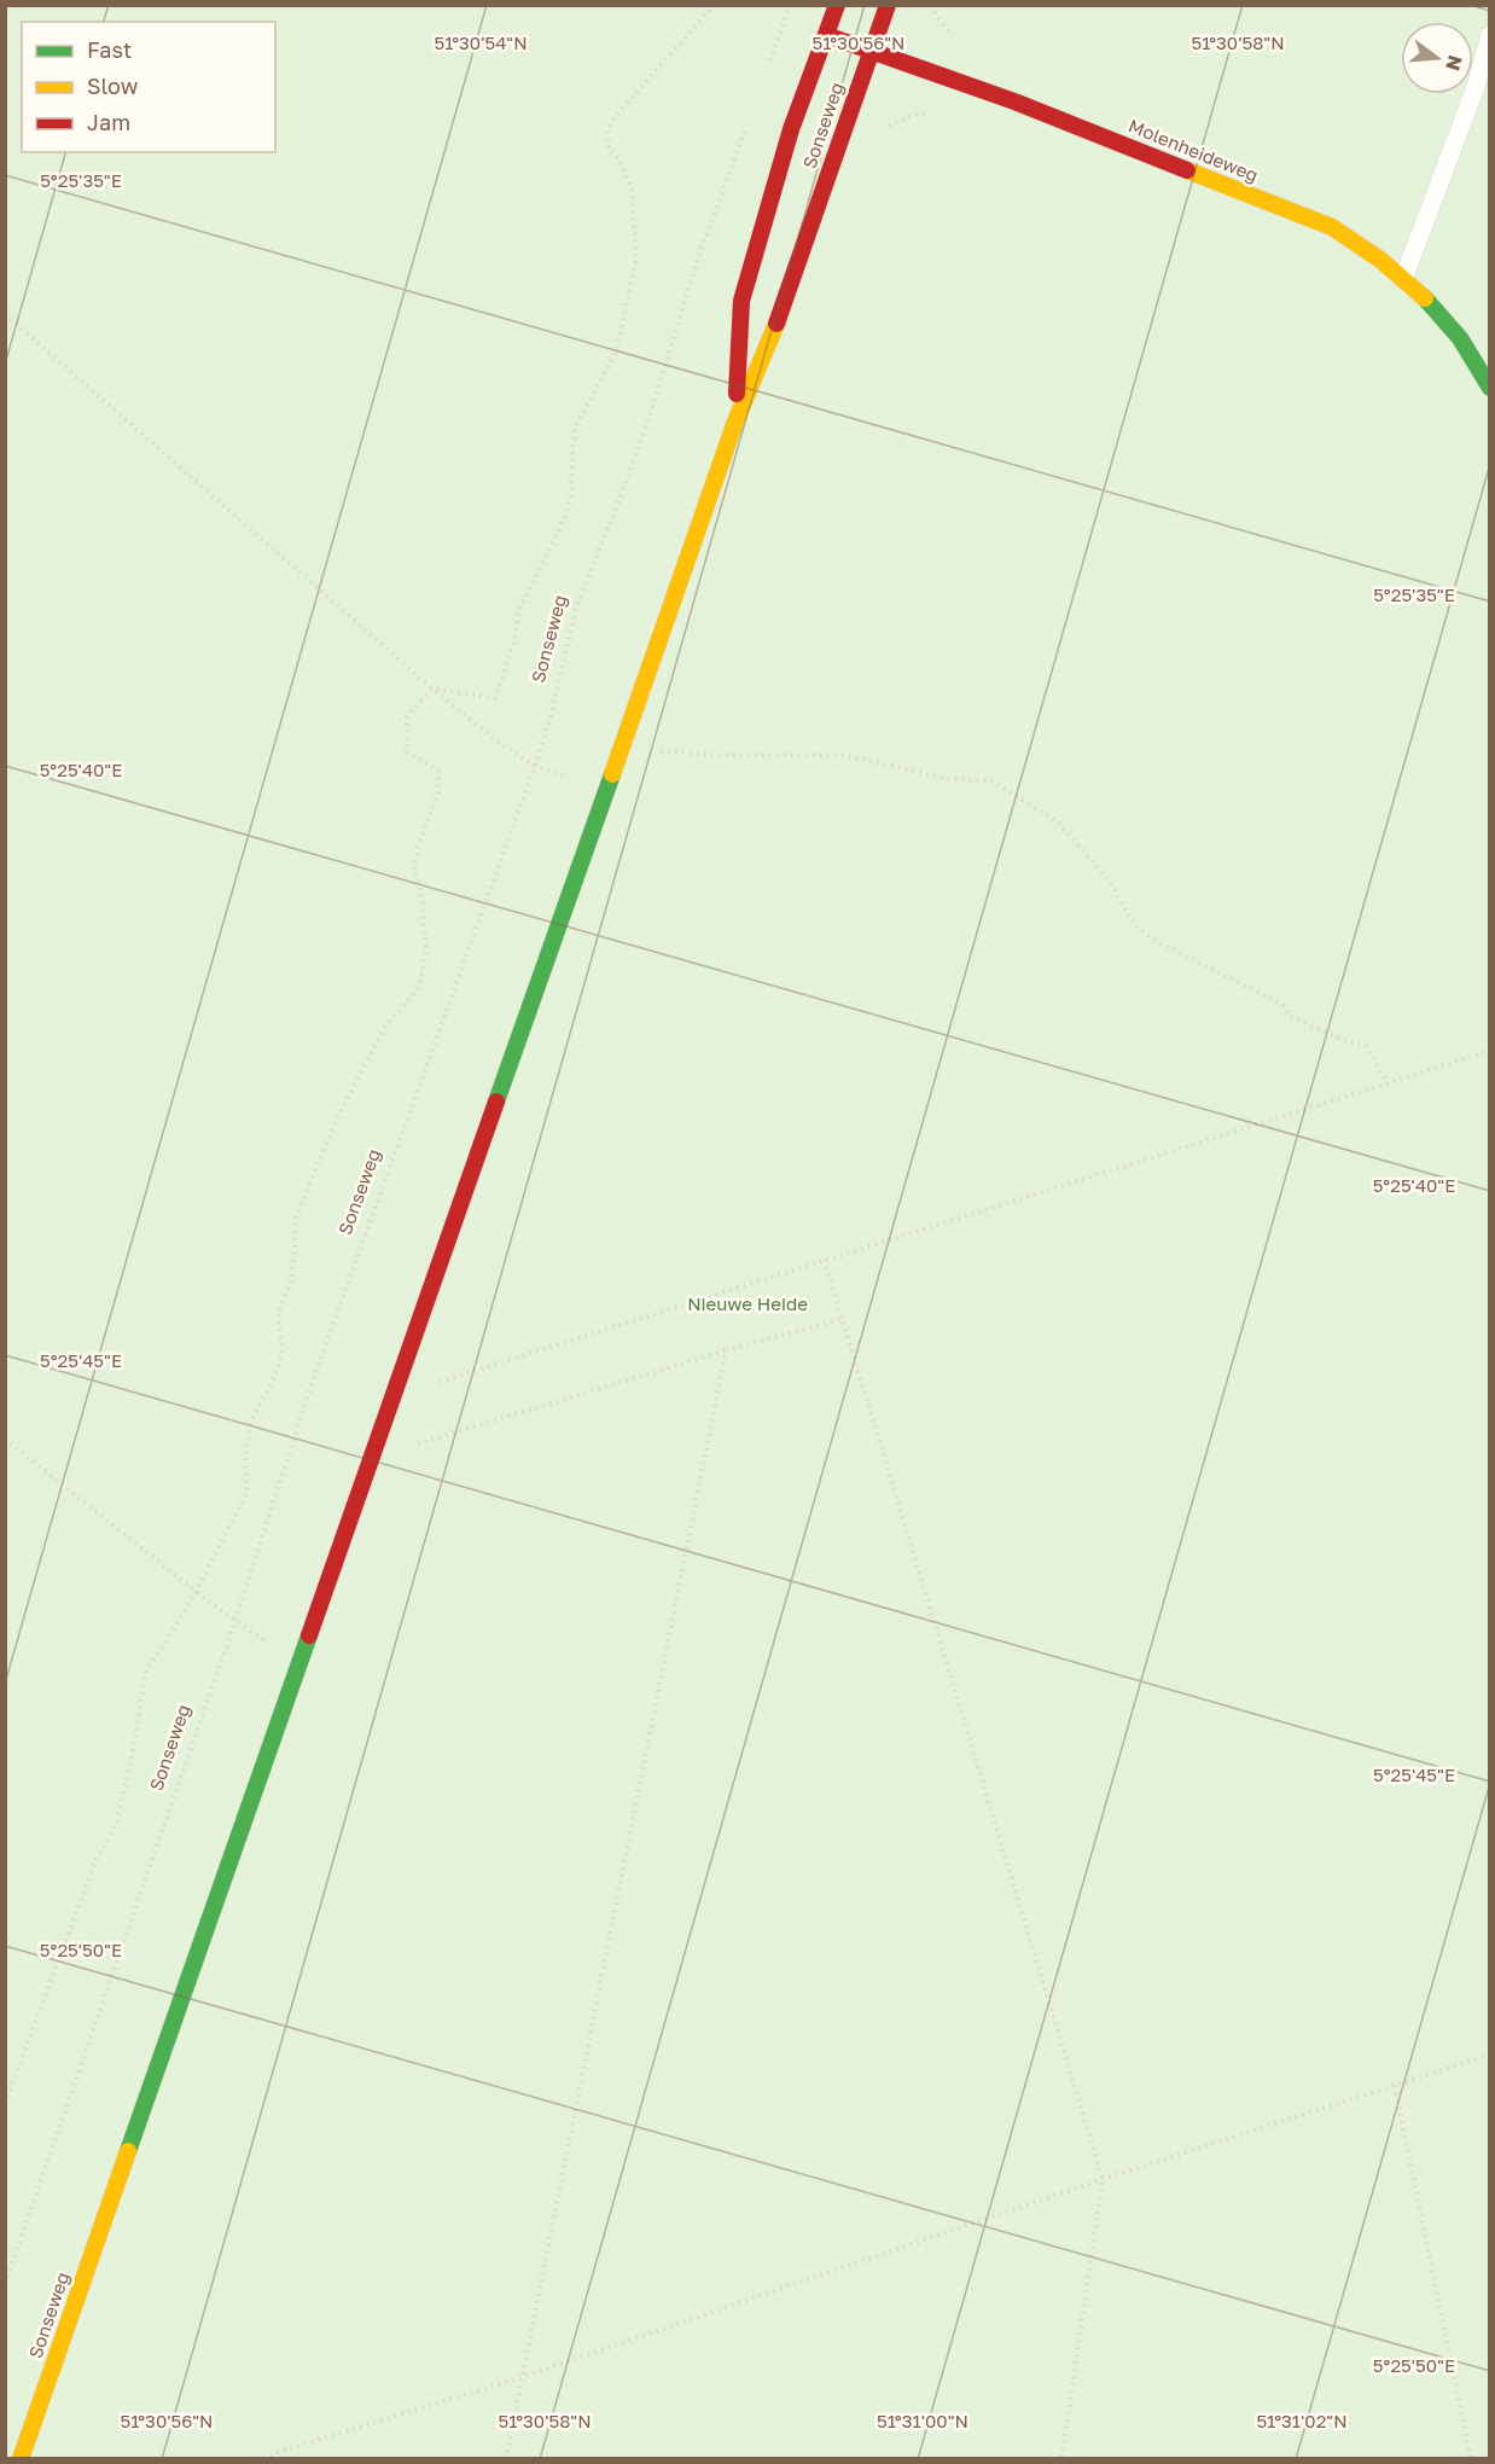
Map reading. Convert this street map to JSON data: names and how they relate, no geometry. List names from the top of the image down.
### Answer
{
  "streets": {
    "main road": ["Sonseweg", "Molenheideweg"]
  },
  "crossings": [
    ["Sonseweg", "Molenheideweg"]
  ],
  "parks": ["Nieuwe Heide"],
  "legend": ["Fast", "Slow", "Jam"],
  "north": "right",
  "coordinates": [
    "51°30'54\"N",
    "51°30'56\"N",
    "51°30'58\"N",
    "5°25'35\"E",
    "5°25'40\"E",
    "5°25'45\"E",
    "5°25'50\"E",
    "51°31'00\"N",
    "51°31'02\"N"
  ]
}
